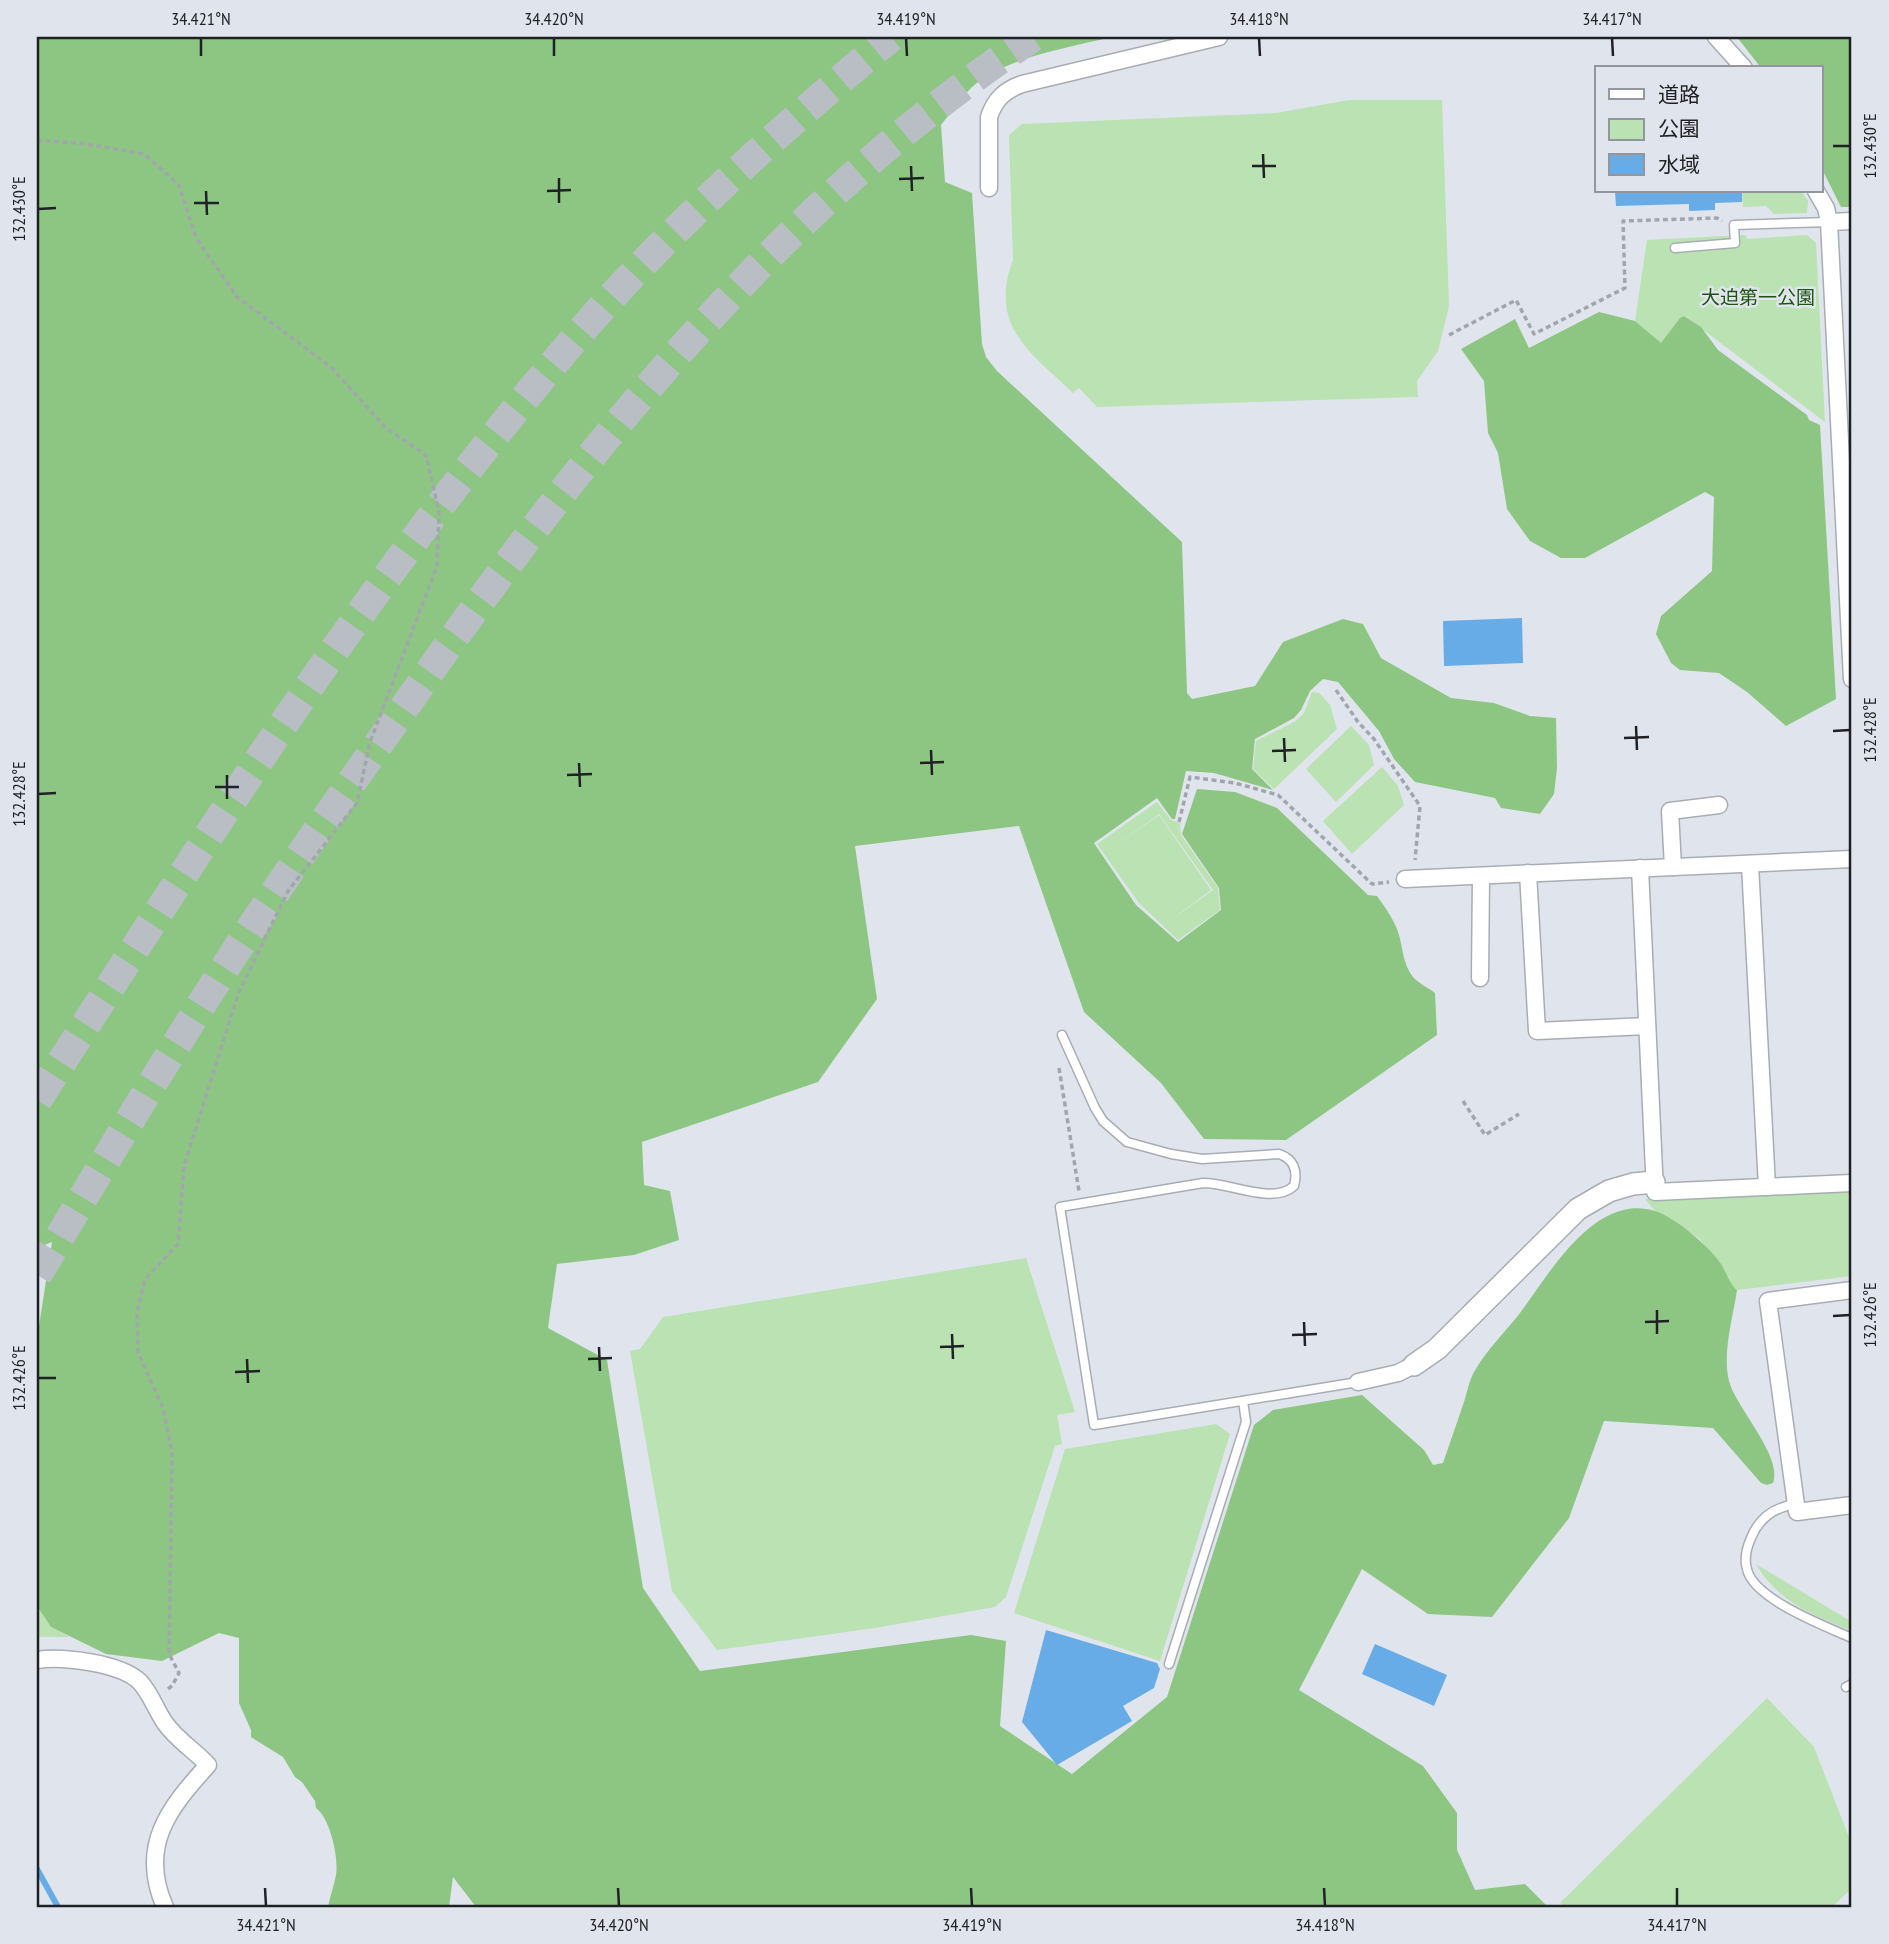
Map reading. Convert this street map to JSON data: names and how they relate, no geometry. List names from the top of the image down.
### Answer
{
  "parks": ["大迫第一公園"],
  "legend": ["道路", "公園", "水域"],
  "coordinates": [
    "34.421°N",
    "34.420°N",
    "34.419°N",
    "34.418°N",
    "34.417°N",
    "132.430°E",
    "132.428°E",
    "132.426°E"
  ]
}
